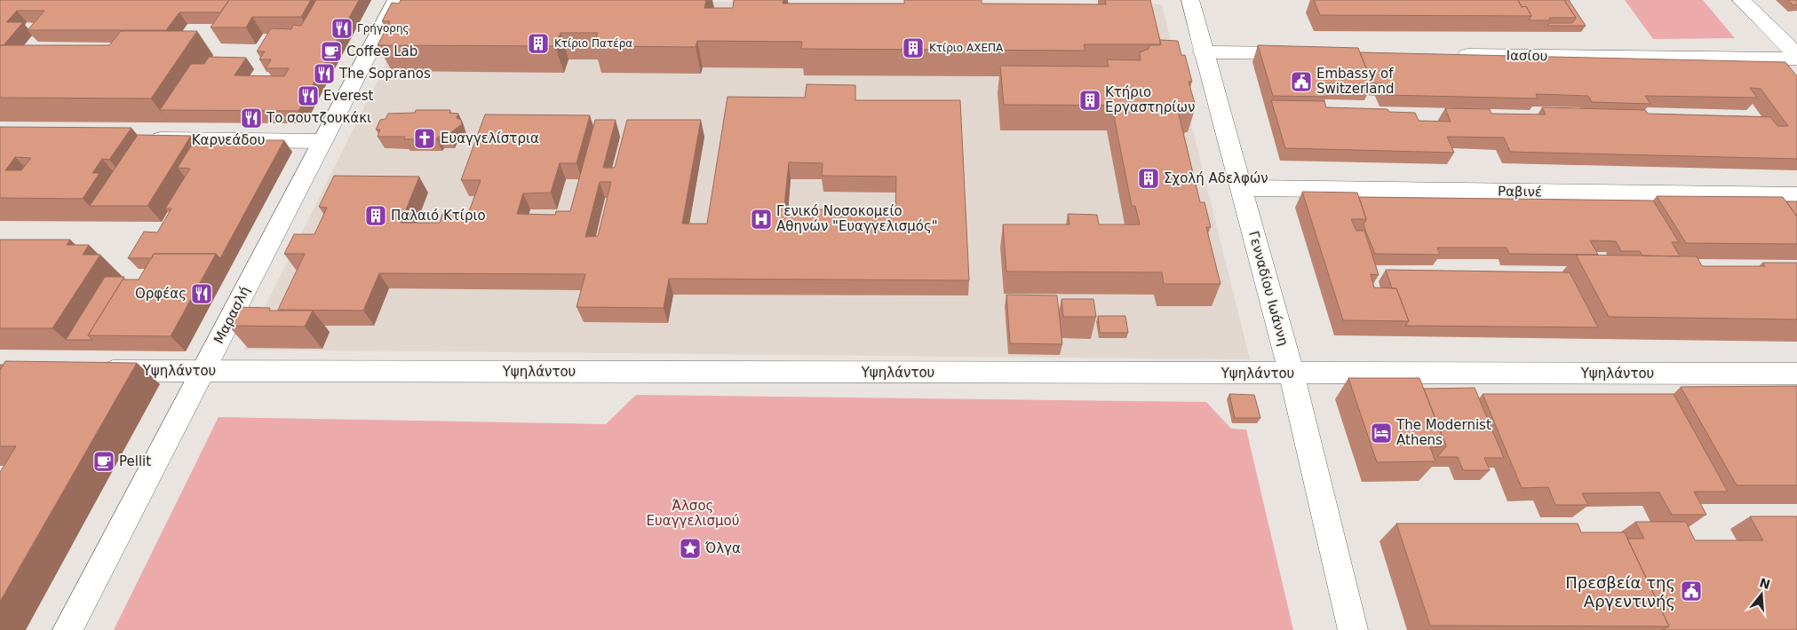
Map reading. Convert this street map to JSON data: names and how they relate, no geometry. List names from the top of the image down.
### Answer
{
  "streets": {
    "street": [
      "Ιασίου",
      "Καρνεάδου",
      "Ραβινέ",
      "Γενναδίου Ιωάννη",
      "Μαρασλή",
      "Υψηλάντου"
    ]
  },
  "crossings": [
    ["Καρνεάδου", "Μαρασλή"],
    ["Ραβινέ", "Γενναδίου Ιωάννη"],
    ["Γενναδίου Ιωάννη", "Υψηλάντου"],
    ["Μαρασλή", "Υψηλάντου"]
  ],
  "parks": ["Άλσος Ευαγγελισμού"],
  "places": {
    "restaurant": [
      "Γρήγορης",
      "The Sopranos",
      "Everest",
      "Το σουτζουκάκι",
      "Ορφέας"
    ],
    "building": [
      "Κτίριο Πατέρα",
      "Κτίριο ΑΧΕΠΑ",
      "Κτήριο Εργαστηρίων",
      "Σχολή Αδελφών",
      "Παλαιό Κτίριο"
    ],
    "cafe": ["Coffee Lab", "Pellit"],
    "public building": ["Embassy of Switzerland", "Πρεσβεία της Αργεντινής"],
    "church": ["Ευαγγελίστρια"],
    "hospital": ["Γενικό Νοσοκομείο Αθηνών \"Ευαγγελισμός\""],
    "hotel": ["The Modernist Athens"],
    "place": ["Όλγα"]
  },
  "north": "top"
}
